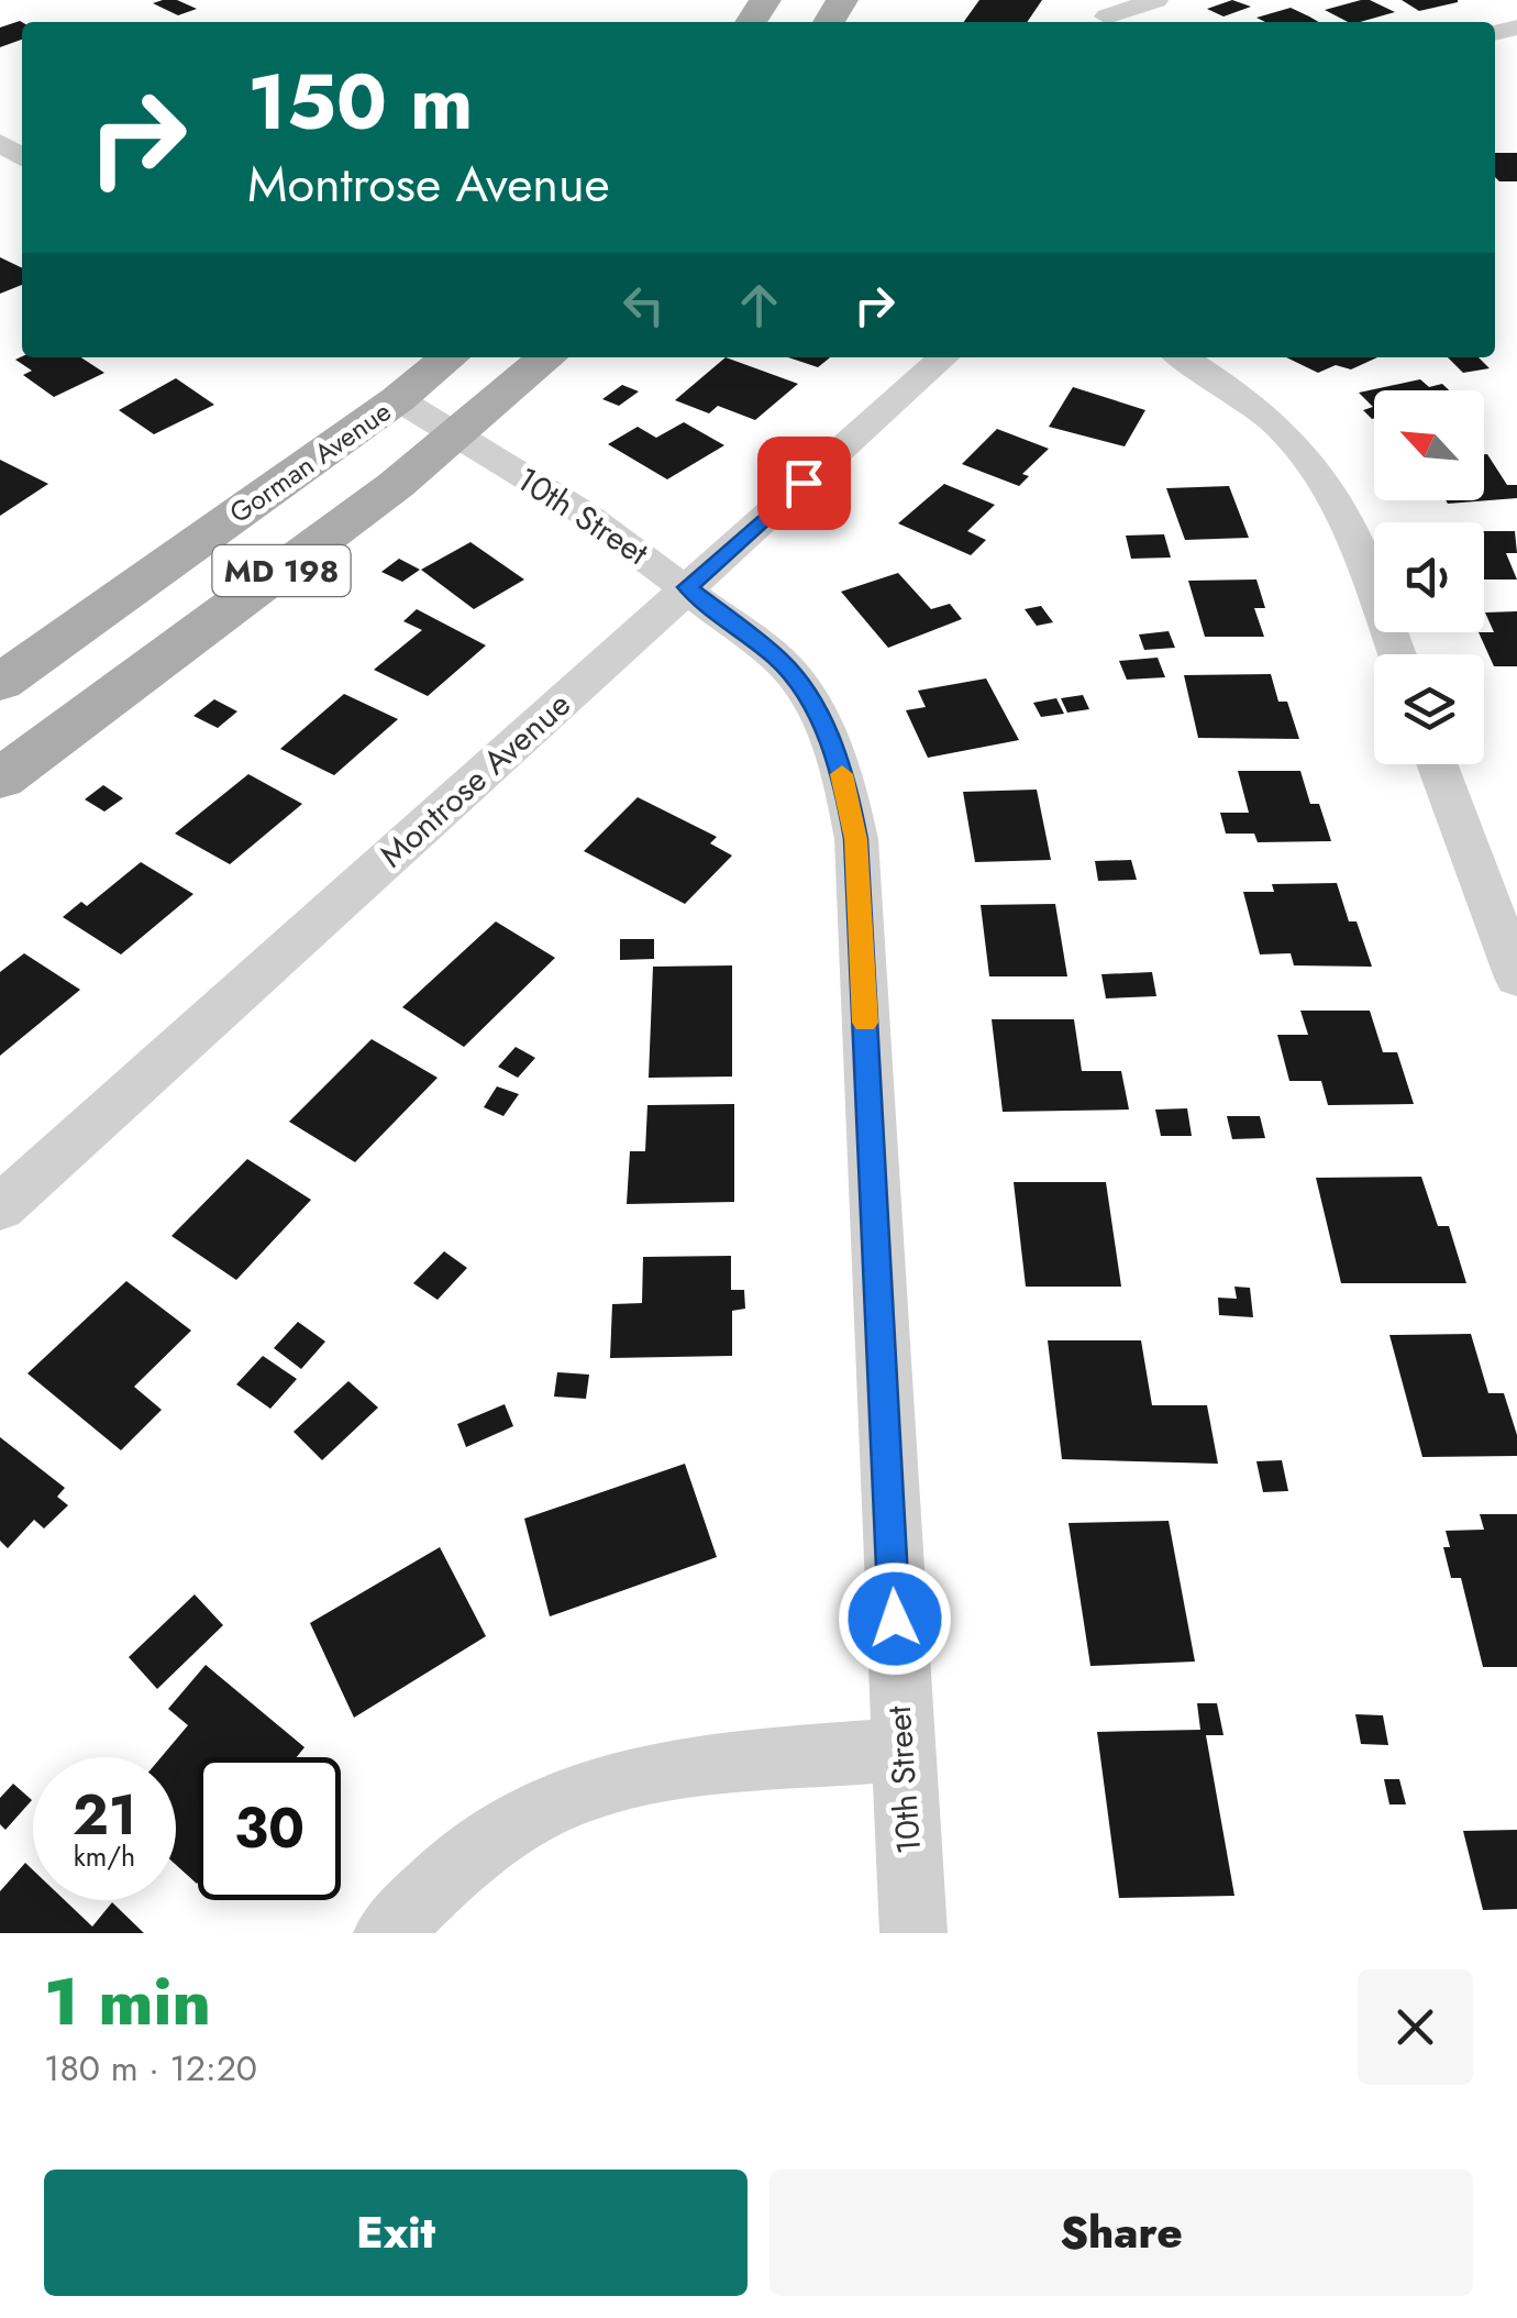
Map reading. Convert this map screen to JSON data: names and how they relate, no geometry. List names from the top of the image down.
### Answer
{
  "streets": {
    "main road": ["Gorman Avenue", "MD 198"],
    "street": ["10th Street", "Montrose Avenue"]
  },
  "crossings": [
    ["Gorman Avenue", "10th Street"],
    ["10th Street", "Montrose Avenue"]
  ],
  "north": "top left",
  "page": {
    "turn": ["150 m", "Montrose Avenue"],
    "speed": "21 km/h",
    "limit": "30",
    "heading": ["1 min", "180 m · 12:20"],
    "buttons": ["Exit", "Share"]
  }
}
